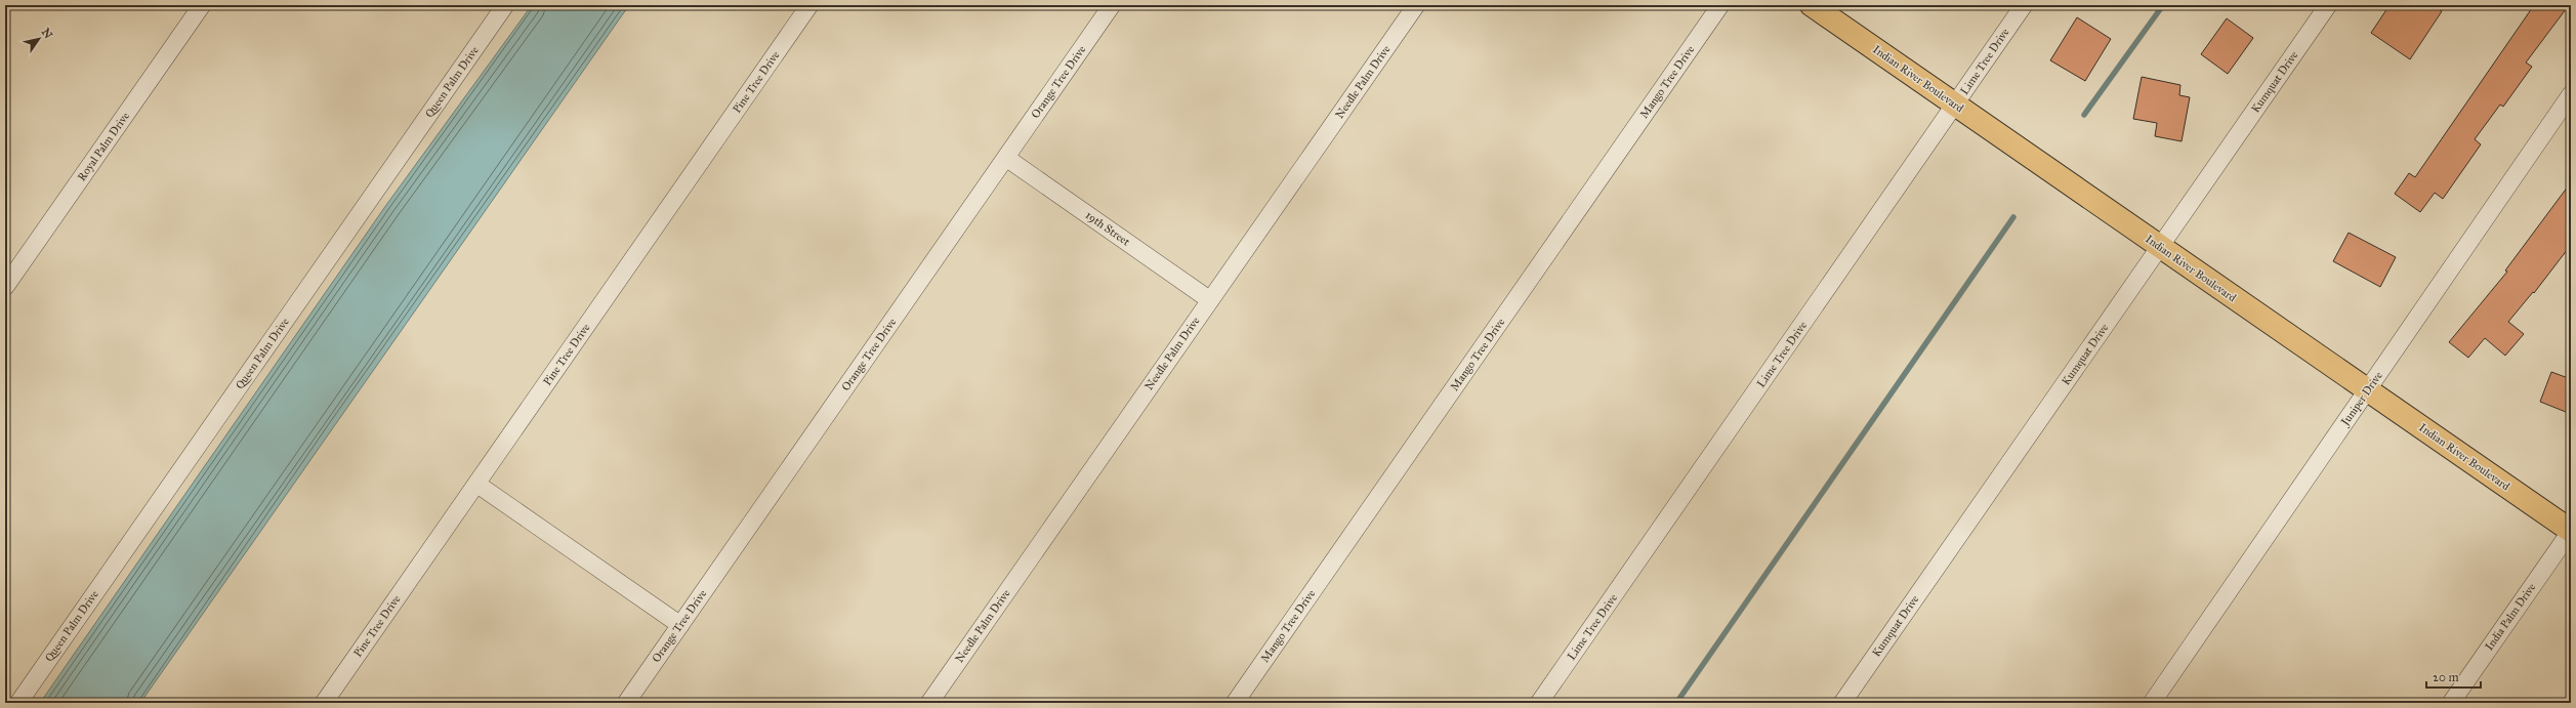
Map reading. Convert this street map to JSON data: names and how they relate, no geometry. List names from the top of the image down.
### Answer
{
  "streets": {
    "main road": ["Indian River Boulevard"],
    "street": [
      "Lime Tree Drive",
      "Queen Palm Drive",
      "Pine Tree Drive",
      "Orange Tree Drive",
      "Needle Palm Drive",
      "Mango Tree Drive",
      "Kumquat Drive",
      "Royal Palm Drive",
      "19th Street",
      "Juniper Drive",
      "India Palm Drive"
    ]
  },
  "crossings": [
    ["Lime Tree Drive", "Indian River Boulevard"],
    ["Indian River Boulevard", "Kumquat Drive"],
    ["Indian River Boulevard", "Juniper Drive"],
    ["Indian River Boulevard", "India Palm Drive"],
    ["Orange Tree Drive", "19th Street"],
    ["Needle Palm Drive", "19th Street"]
  ],
  "scale_bar": "20 m",
  "north": "top right"
}
